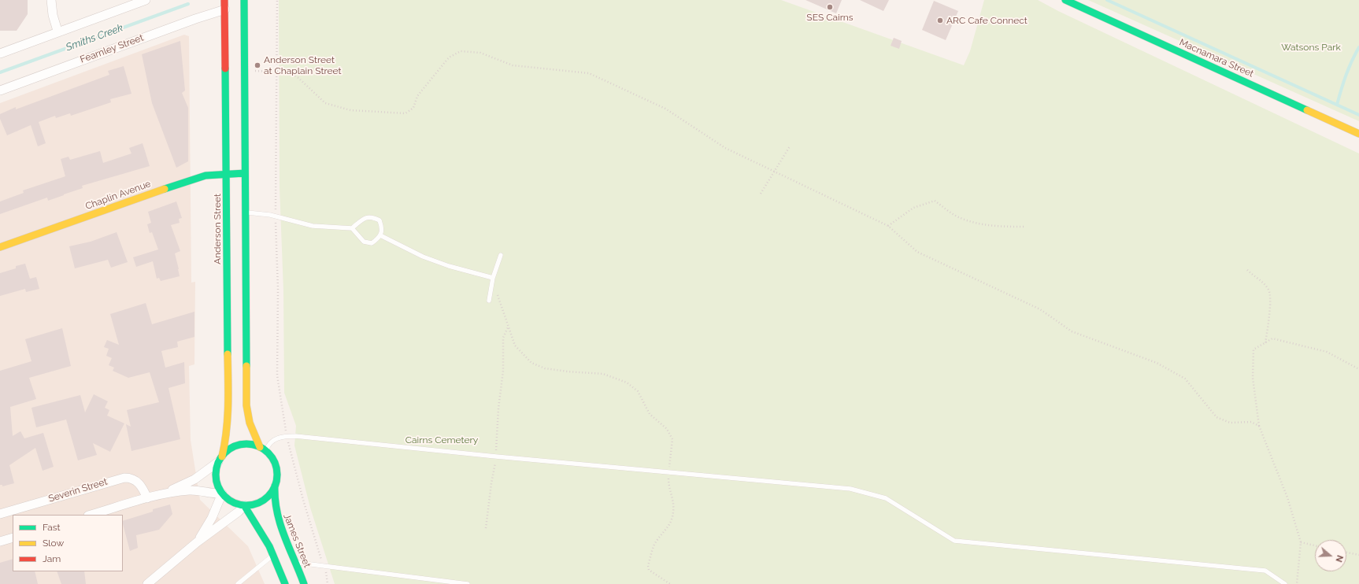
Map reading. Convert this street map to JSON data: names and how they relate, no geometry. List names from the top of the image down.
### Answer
{
  "streets": {
    "main road": [
      "Macnamara Street",
      "Chaplin Avenue",
      "Anderson Street",
      "James Street"
    ],
    "street": ["Fearnley Street", "Severin Street"]
  },
  "crossings": [
    ["Fearnley Street", "Anderson Street"],
    ["Chaplin Avenue", "Anderson Street"],
    ["Anderson Street", "James Street"]
  ],
  "water": ["Smiths Creek"],
  "parks": ["Watsons Park", "Cairns Cemetery"],
  "places": ["SES Cairns", "ARC Cafe Connect", "Anderson Street at Chaplain Street"],
  "legend": ["Fast", "Slow", "Jam"],
  "north": "right"
}
